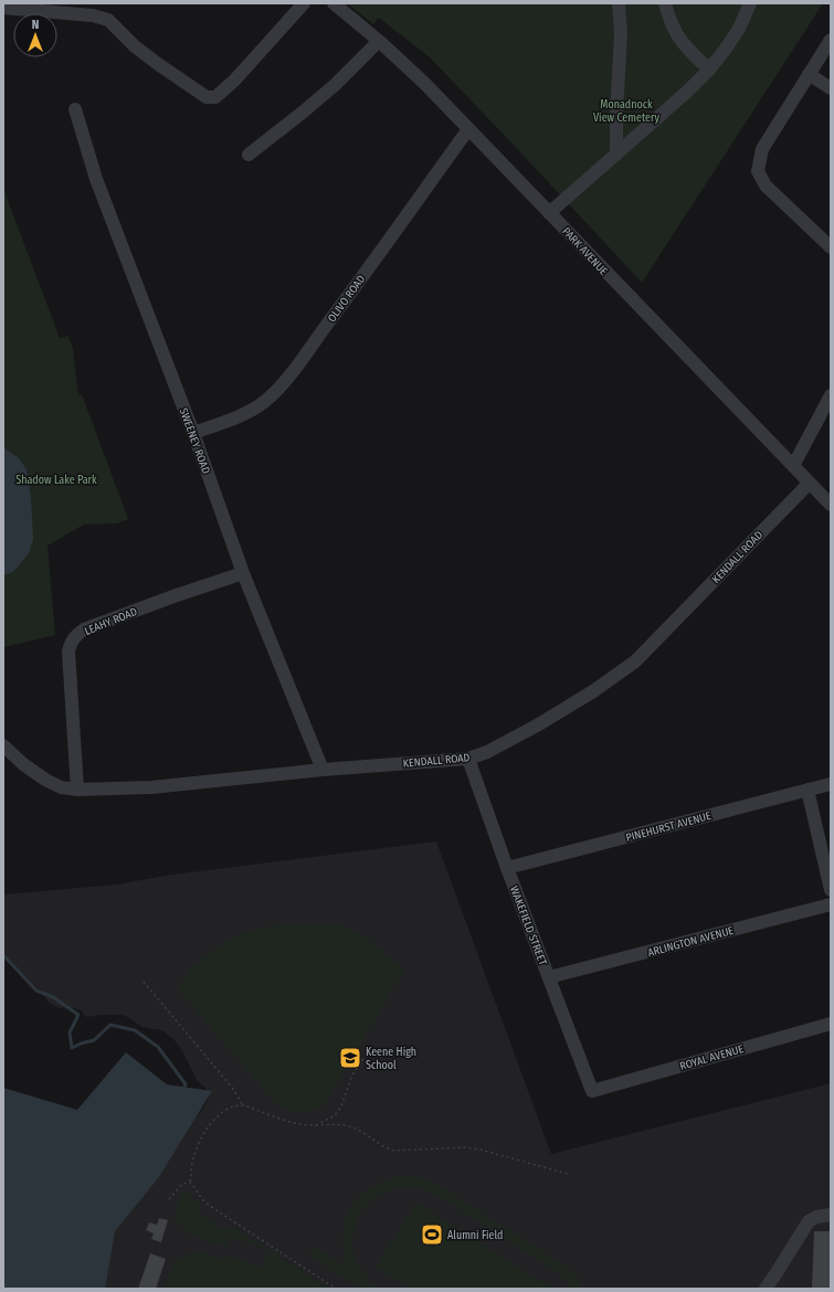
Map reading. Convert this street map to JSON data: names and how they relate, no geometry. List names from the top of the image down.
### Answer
{
  "streets": {
    "street": [
      "PARK AVENUE",
      "OLIVO ROAD",
      "SWEENEY ROAD",
      "KENDALL ROAD",
      "LEAHY ROAD",
      "PINEHURST AVENUE",
      "WAKEFIELD STREET",
      "ARLINGTON AVENUE",
      "ROYAL AVENUE"
    ]
  },
  "crossings": [
    ["PARK AVENUE", "OLIVO ROAD"],
    ["PARK AVENUE", "KENDALL ROAD"],
    ["OLIVO ROAD", "SWEENEY ROAD"],
    ["SWEENEY ROAD", "KENDALL ROAD"],
    ["SWEENEY ROAD", "LEAHY ROAD"],
    ["KENDALL ROAD", "LEAHY ROAD"],
    ["KENDALL ROAD", "WAKEFIELD STREET"],
    ["PINEHURST AVENUE", "WAKEFIELD STREET"],
    ["WAKEFIELD STREET", "ARLINGTON AVENUE"],
    ["WAKEFIELD STREET", "ROYAL AVENUE"]
  ],
  "parks": ["Monadnock View Cemetery", "Shadow Lake Park"],
  "places": {
    "school or university": ["Keene High School"],
    "sports": ["Alumni Field"]
  },
  "north": "top"
}
